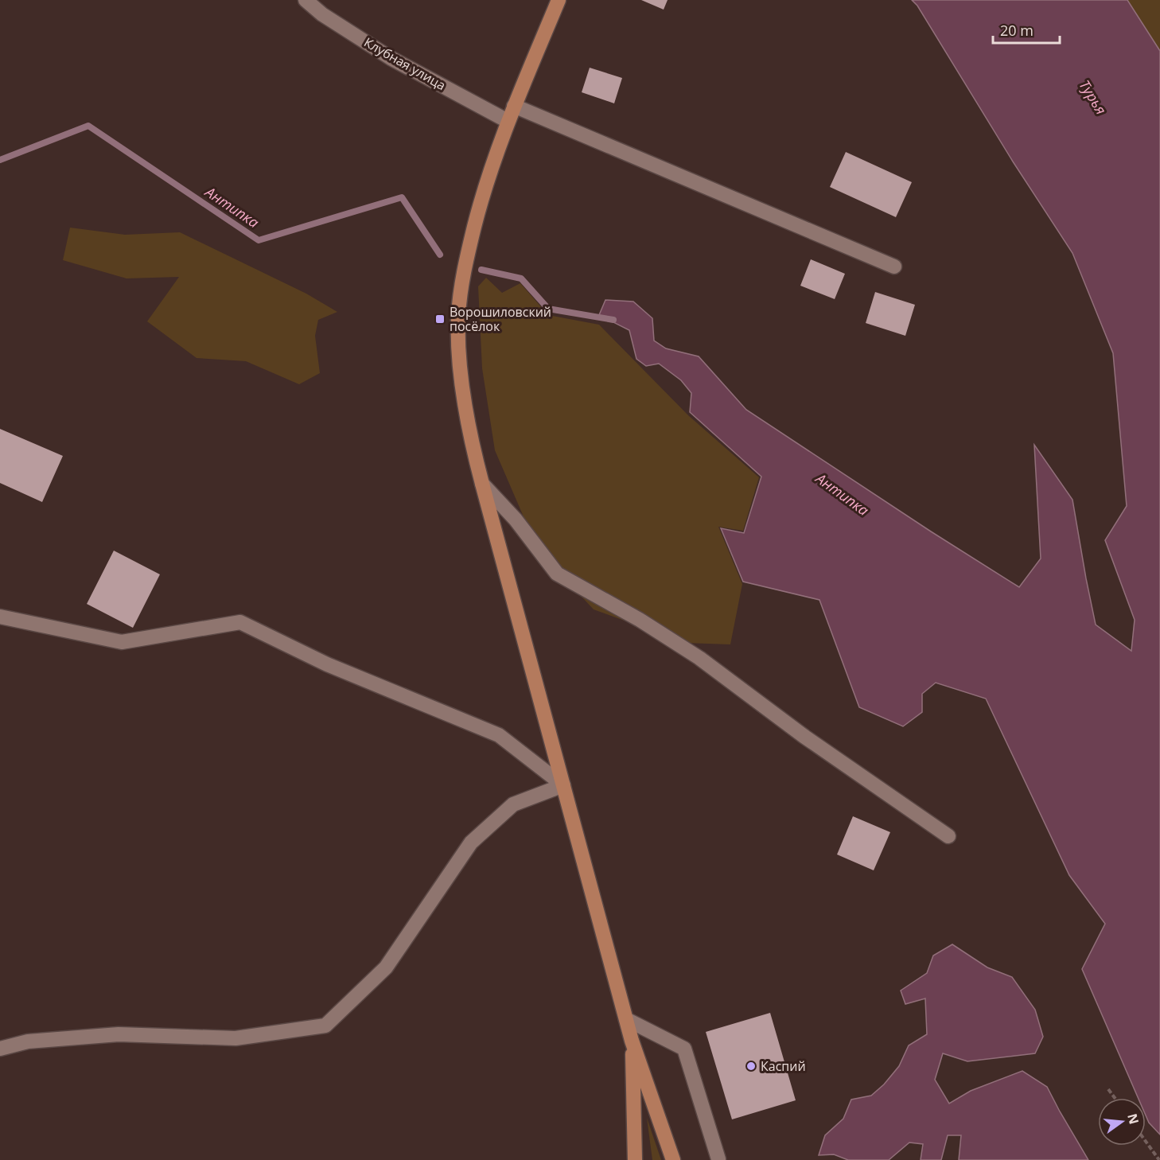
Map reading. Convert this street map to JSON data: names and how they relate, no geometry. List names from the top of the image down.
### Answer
{
  "streets": {
    "street": ["Клубная улица"]
  },
  "water": ["Турья", "Антипка"],
  "places": {
    "transit": ["Ворошиловский посёлок"],
    "other": ["Каспий"]
  },
  "scale_bar": "20 m",
  "north": "right"
}
